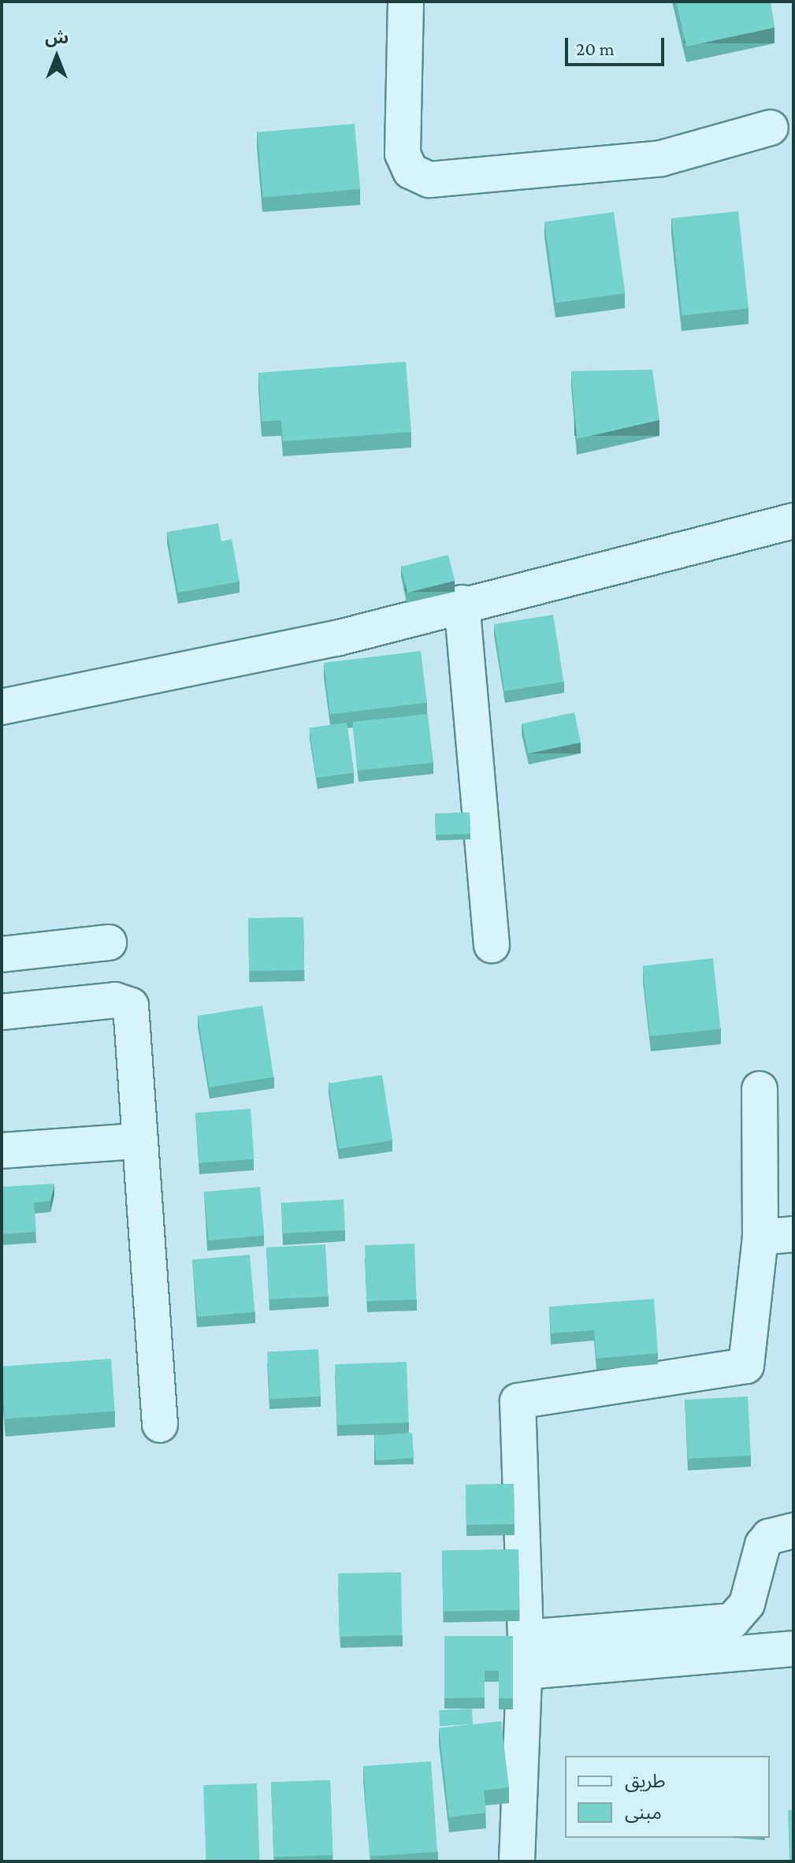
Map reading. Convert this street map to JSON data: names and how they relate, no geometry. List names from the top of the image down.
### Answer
{
  "legend": ["طريق", "مبنى"],
  "scale_bar": "20 m",
  "north": "top"
}
